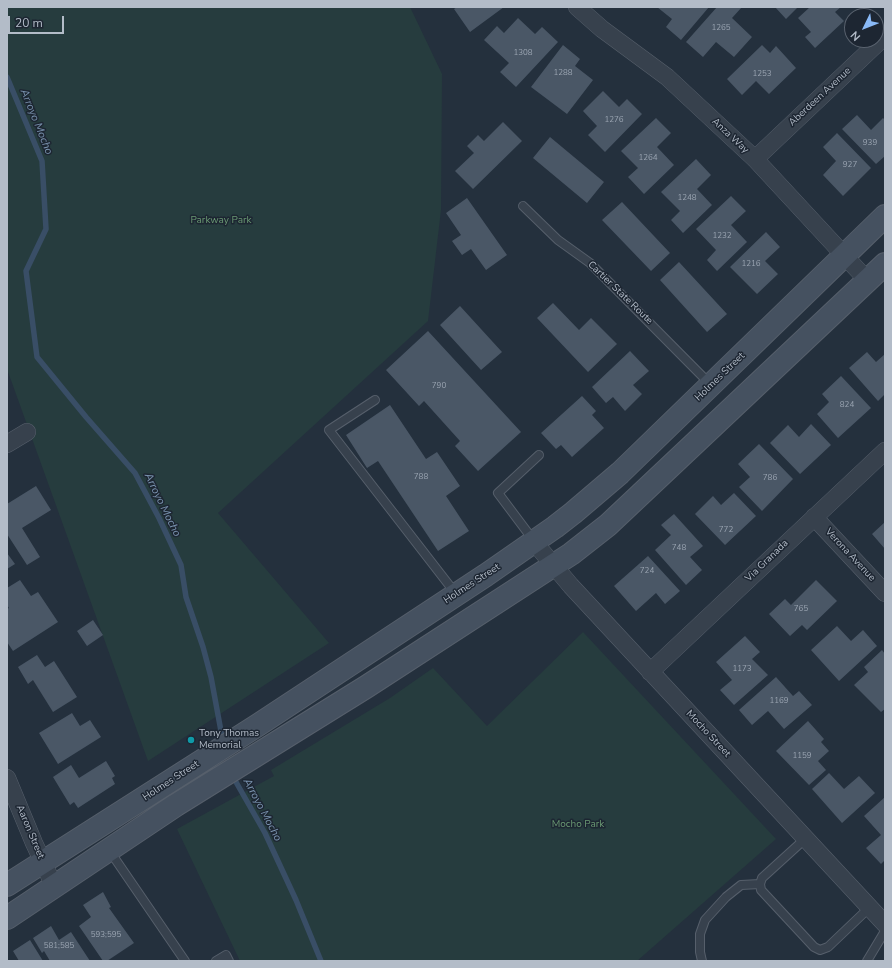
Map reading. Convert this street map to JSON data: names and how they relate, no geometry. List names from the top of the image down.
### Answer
{
  "streets": {
    "main road": ["Holmes Street"],
    "street": [
      "Aberdeen Avenue",
      "Anza Way",
      "Verona Avenue",
      "Via Granada",
      "Mocho Street",
      "Aaron Street"
    ],
    "lane": ["Cartier State Route"]
  },
  "crossings": [
    ["Aberdeen Avenue", "Anza Way"],
    ["Anza Way", "Holmes Street"],
    ["Cartier State Route", "Holmes Street"],
    ["Holmes Street", "Mocho Street"],
    ["Holmes Street", "Aaron Street"],
    ["Verona Avenue", "Via Granada"],
    ["Via Granada", "Mocho Street"]
  ],
  "water": ["Arroyo Mocho"],
  "parks": ["Parkway Park", "Mocho Park"],
  "places": ["Tony Thomas Memorial"],
  "house_numbers": [
    "1265",
    "1308",
    "1288",
    "1253",
    "1276",
    "939",
    "1264",
    "927",
    "1248",
    "1232",
    "1216",
    "790",
    "824",
    "788",
    "786",
    "772",
    "748",
    "724",
    "765",
    "1173",
    "1169",
    "1159",
    "593;595",
    "581;585"
  ],
  "scale_bar": "20 m",
  "north": "bottom left"
}
